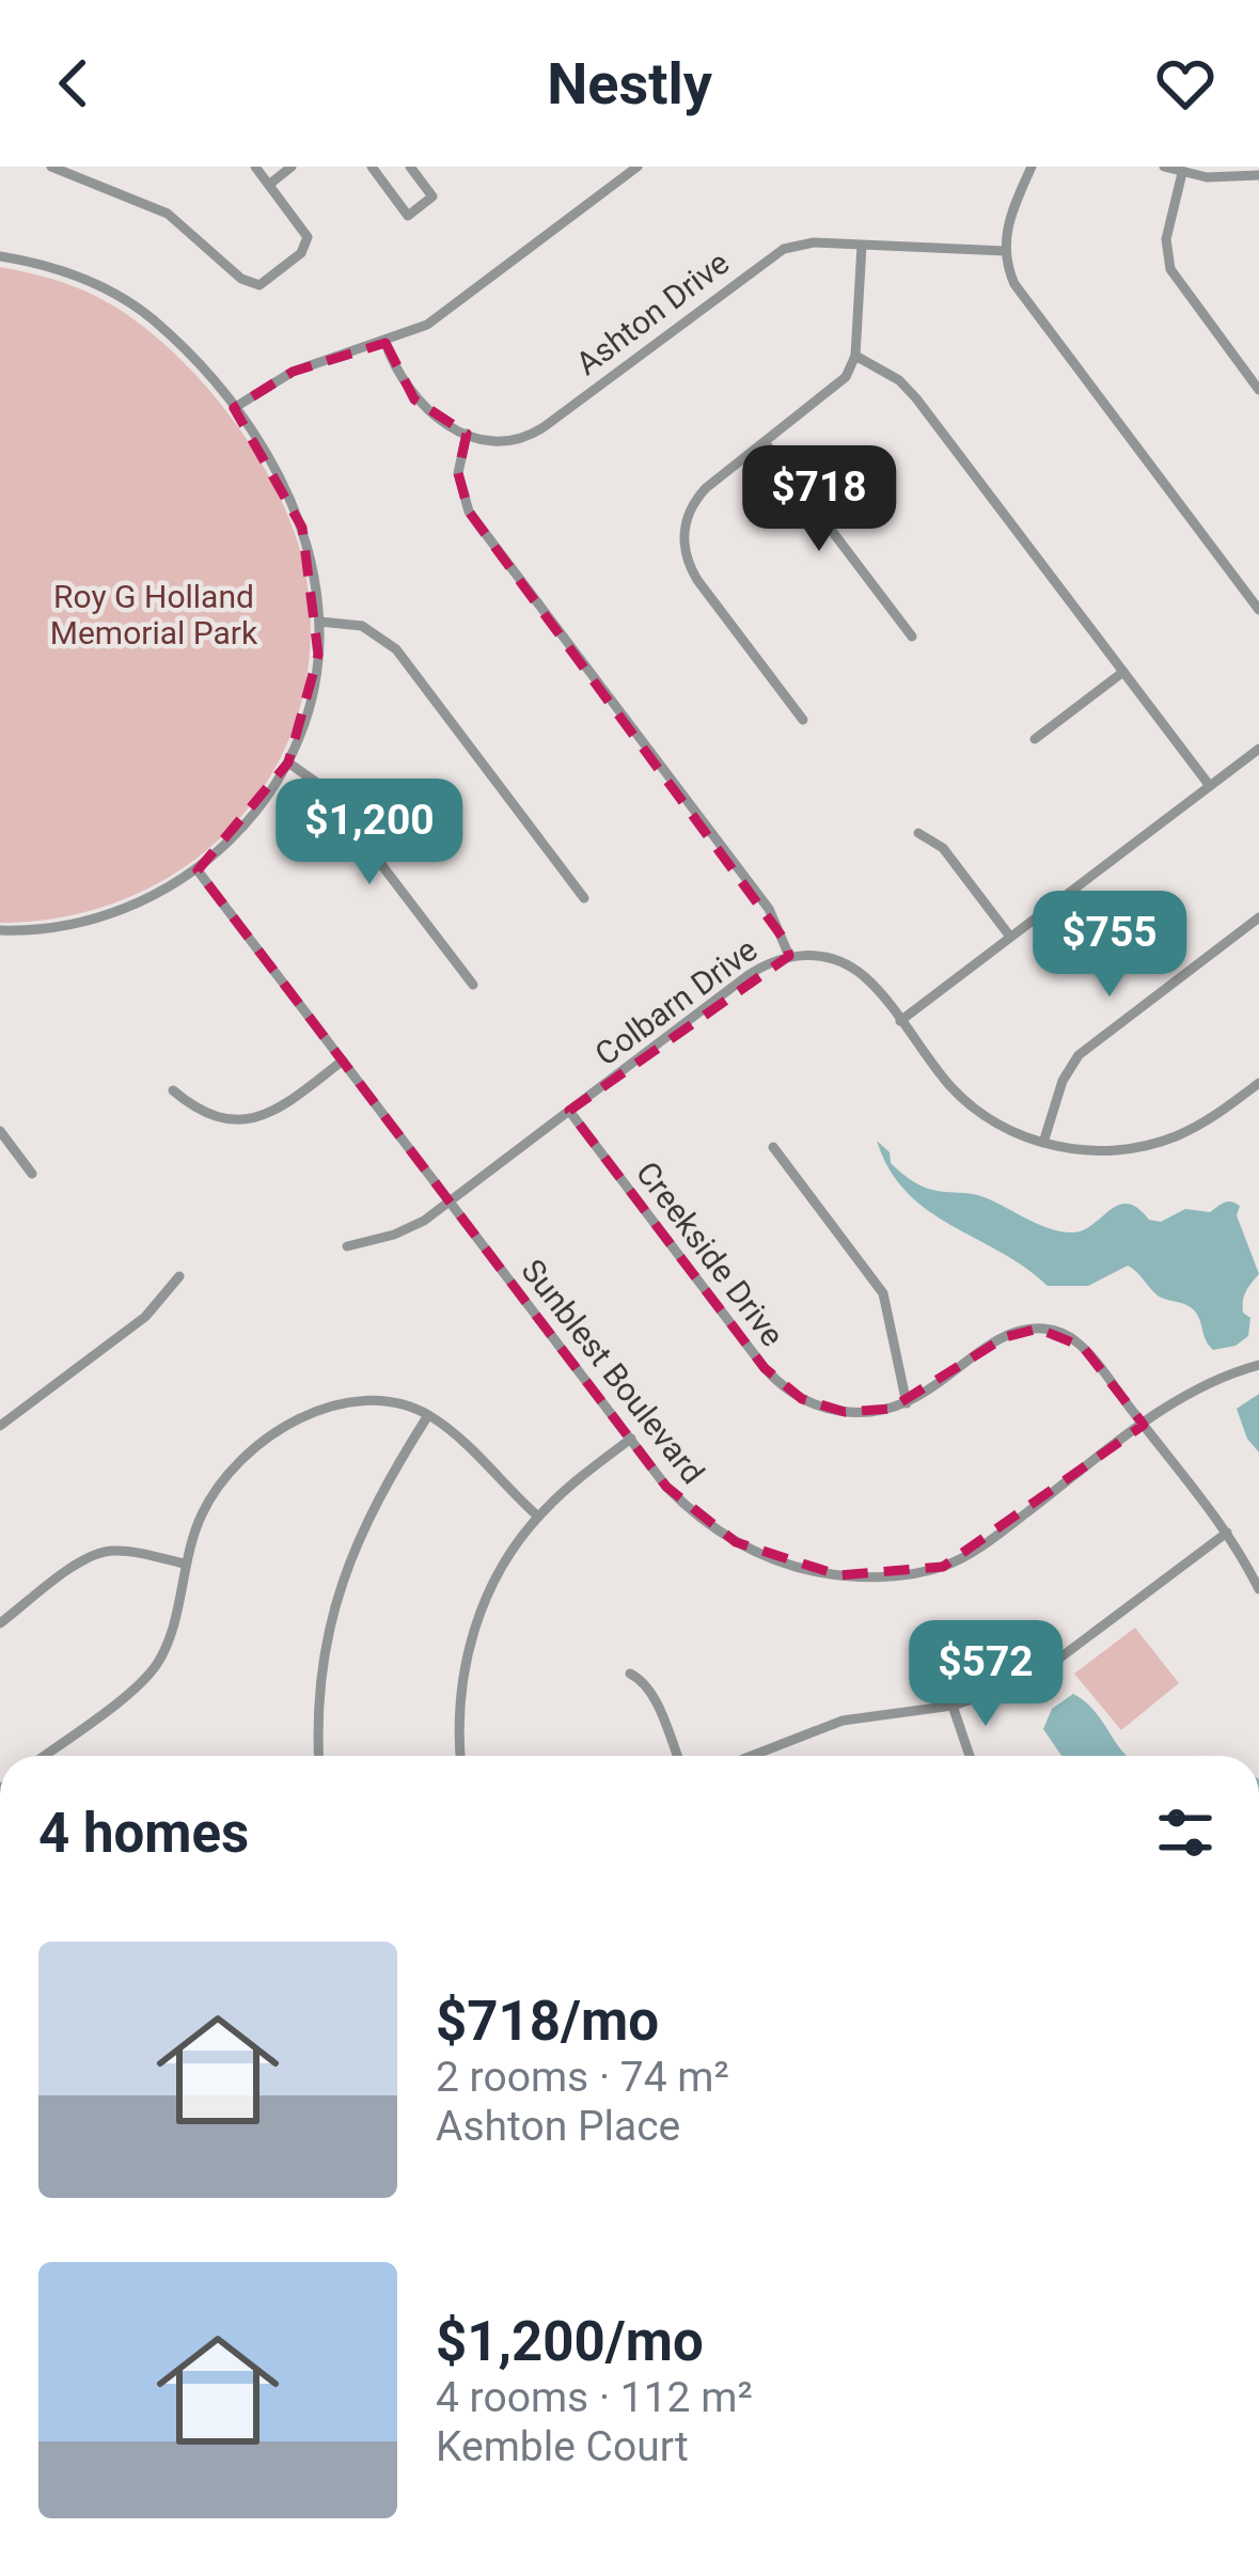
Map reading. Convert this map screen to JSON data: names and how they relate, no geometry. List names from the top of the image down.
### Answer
{
  "streets": {
    "street": [
      "Ashton Drive",
      "Colbarn Drive",
      "Creekside Drive",
      "Sunblest Boulevard"
    ]
  },
  "crossings": [
    ["Colbarn Drive", "Creekside Drive"],
    ["Colbarn Drive", "Sunblest Boulevard"],
    ["Creekside Drive", "Sunblest Boulevard"]
  ],
  "parks": ["Roy G Holland Memorial Park"],
  "page": {
    "header": "Nestly",
    "price": [
      "$718",
      "$1,200",
      "$755",
      "$572"
    ],
    "heading": "4 homes",
    "list": [
      {
        "name": "$718/mo",
        "note": "2 rooms · 74 m² · Ashton Place"
      },
      {
        "name": "$1,200/mo",
        "note": "4 rooms · 112 m² · Kemble Court"
      }
    ]
  }
}
